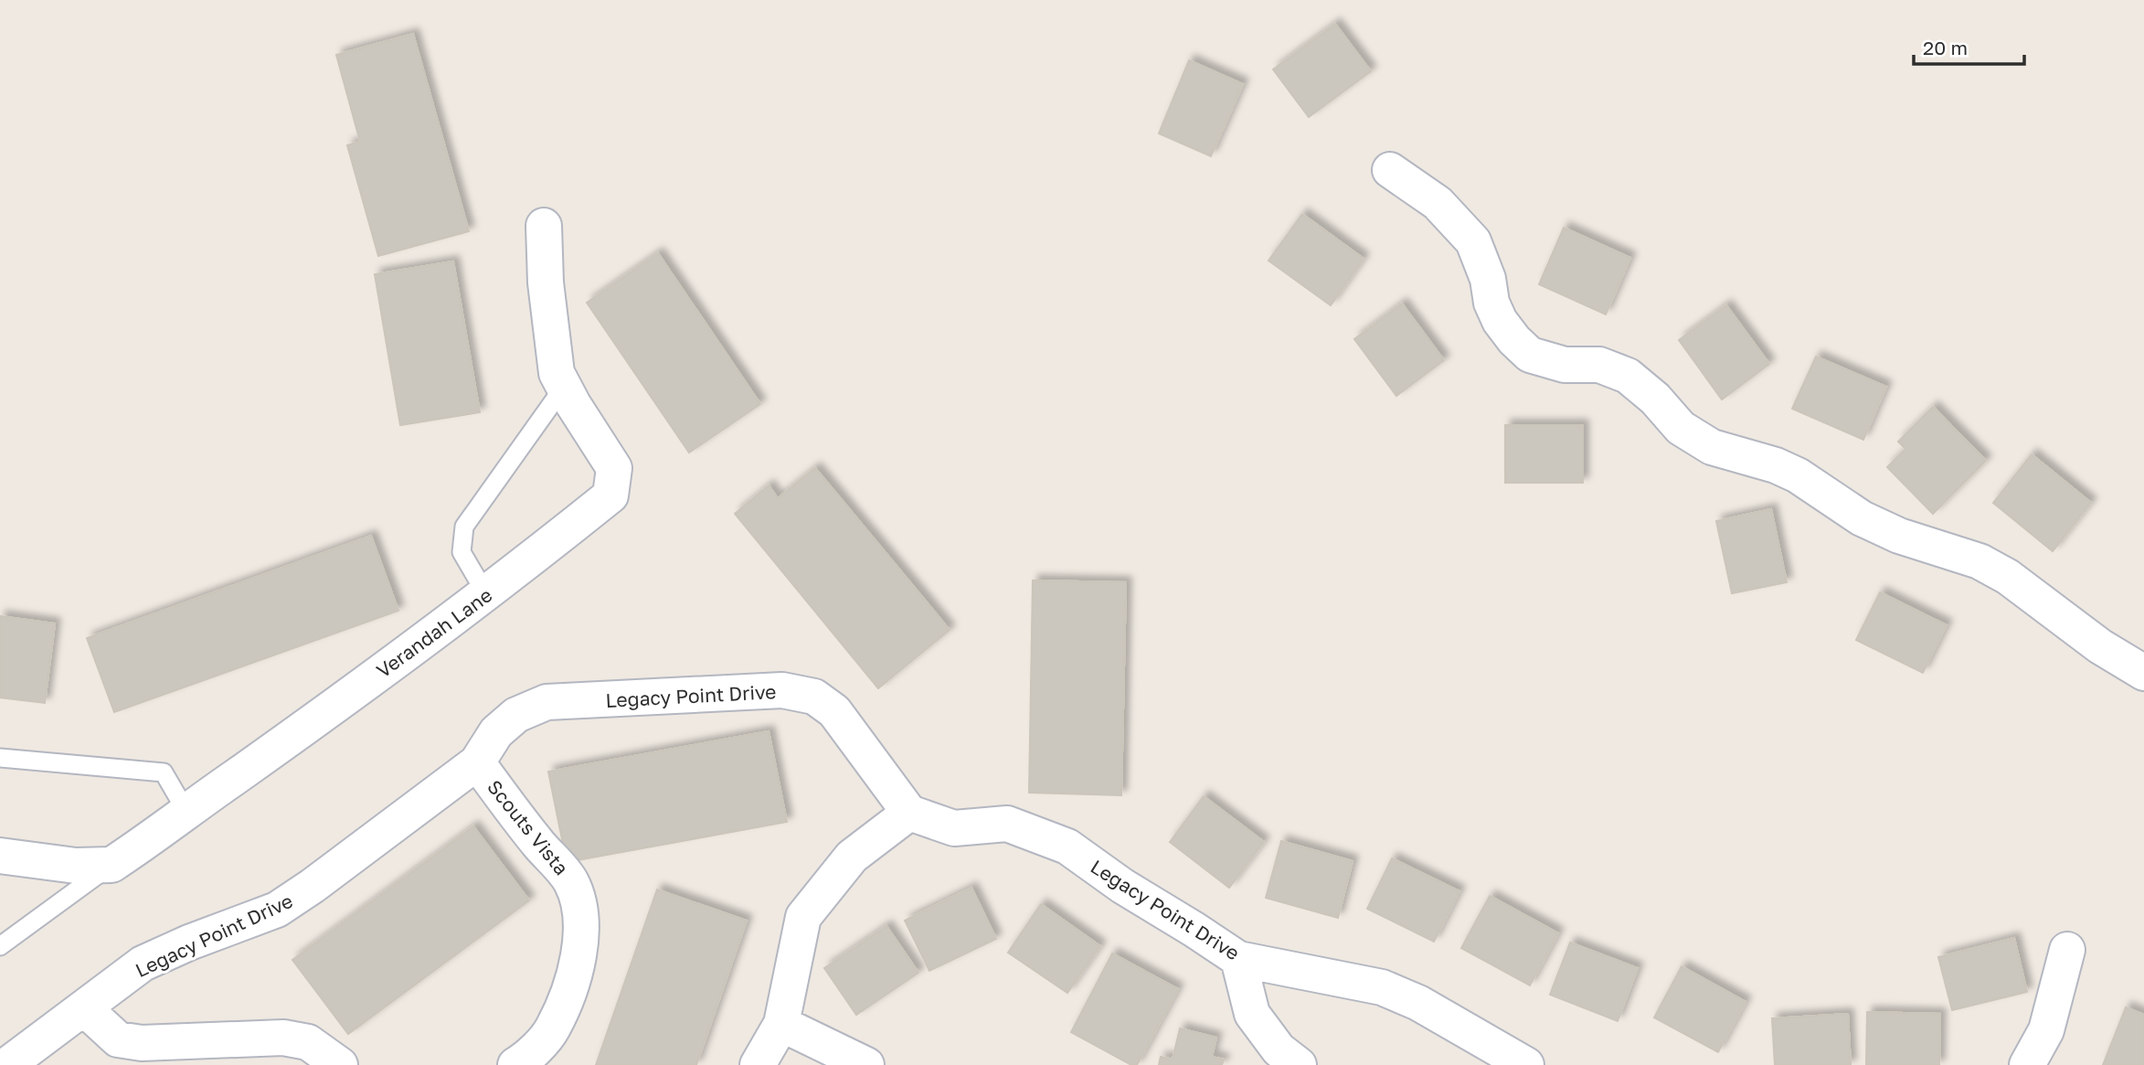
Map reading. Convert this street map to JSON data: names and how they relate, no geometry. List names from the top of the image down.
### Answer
{
  "streets": {
    "street": ["Verandah Lane", "Legacy Point Drive", "Scouts Vista"]
  },
  "crossings": [
    ["Legacy Point Drive", "Scouts Vista"]
  ],
  "scale_bar": "20 m"
}
